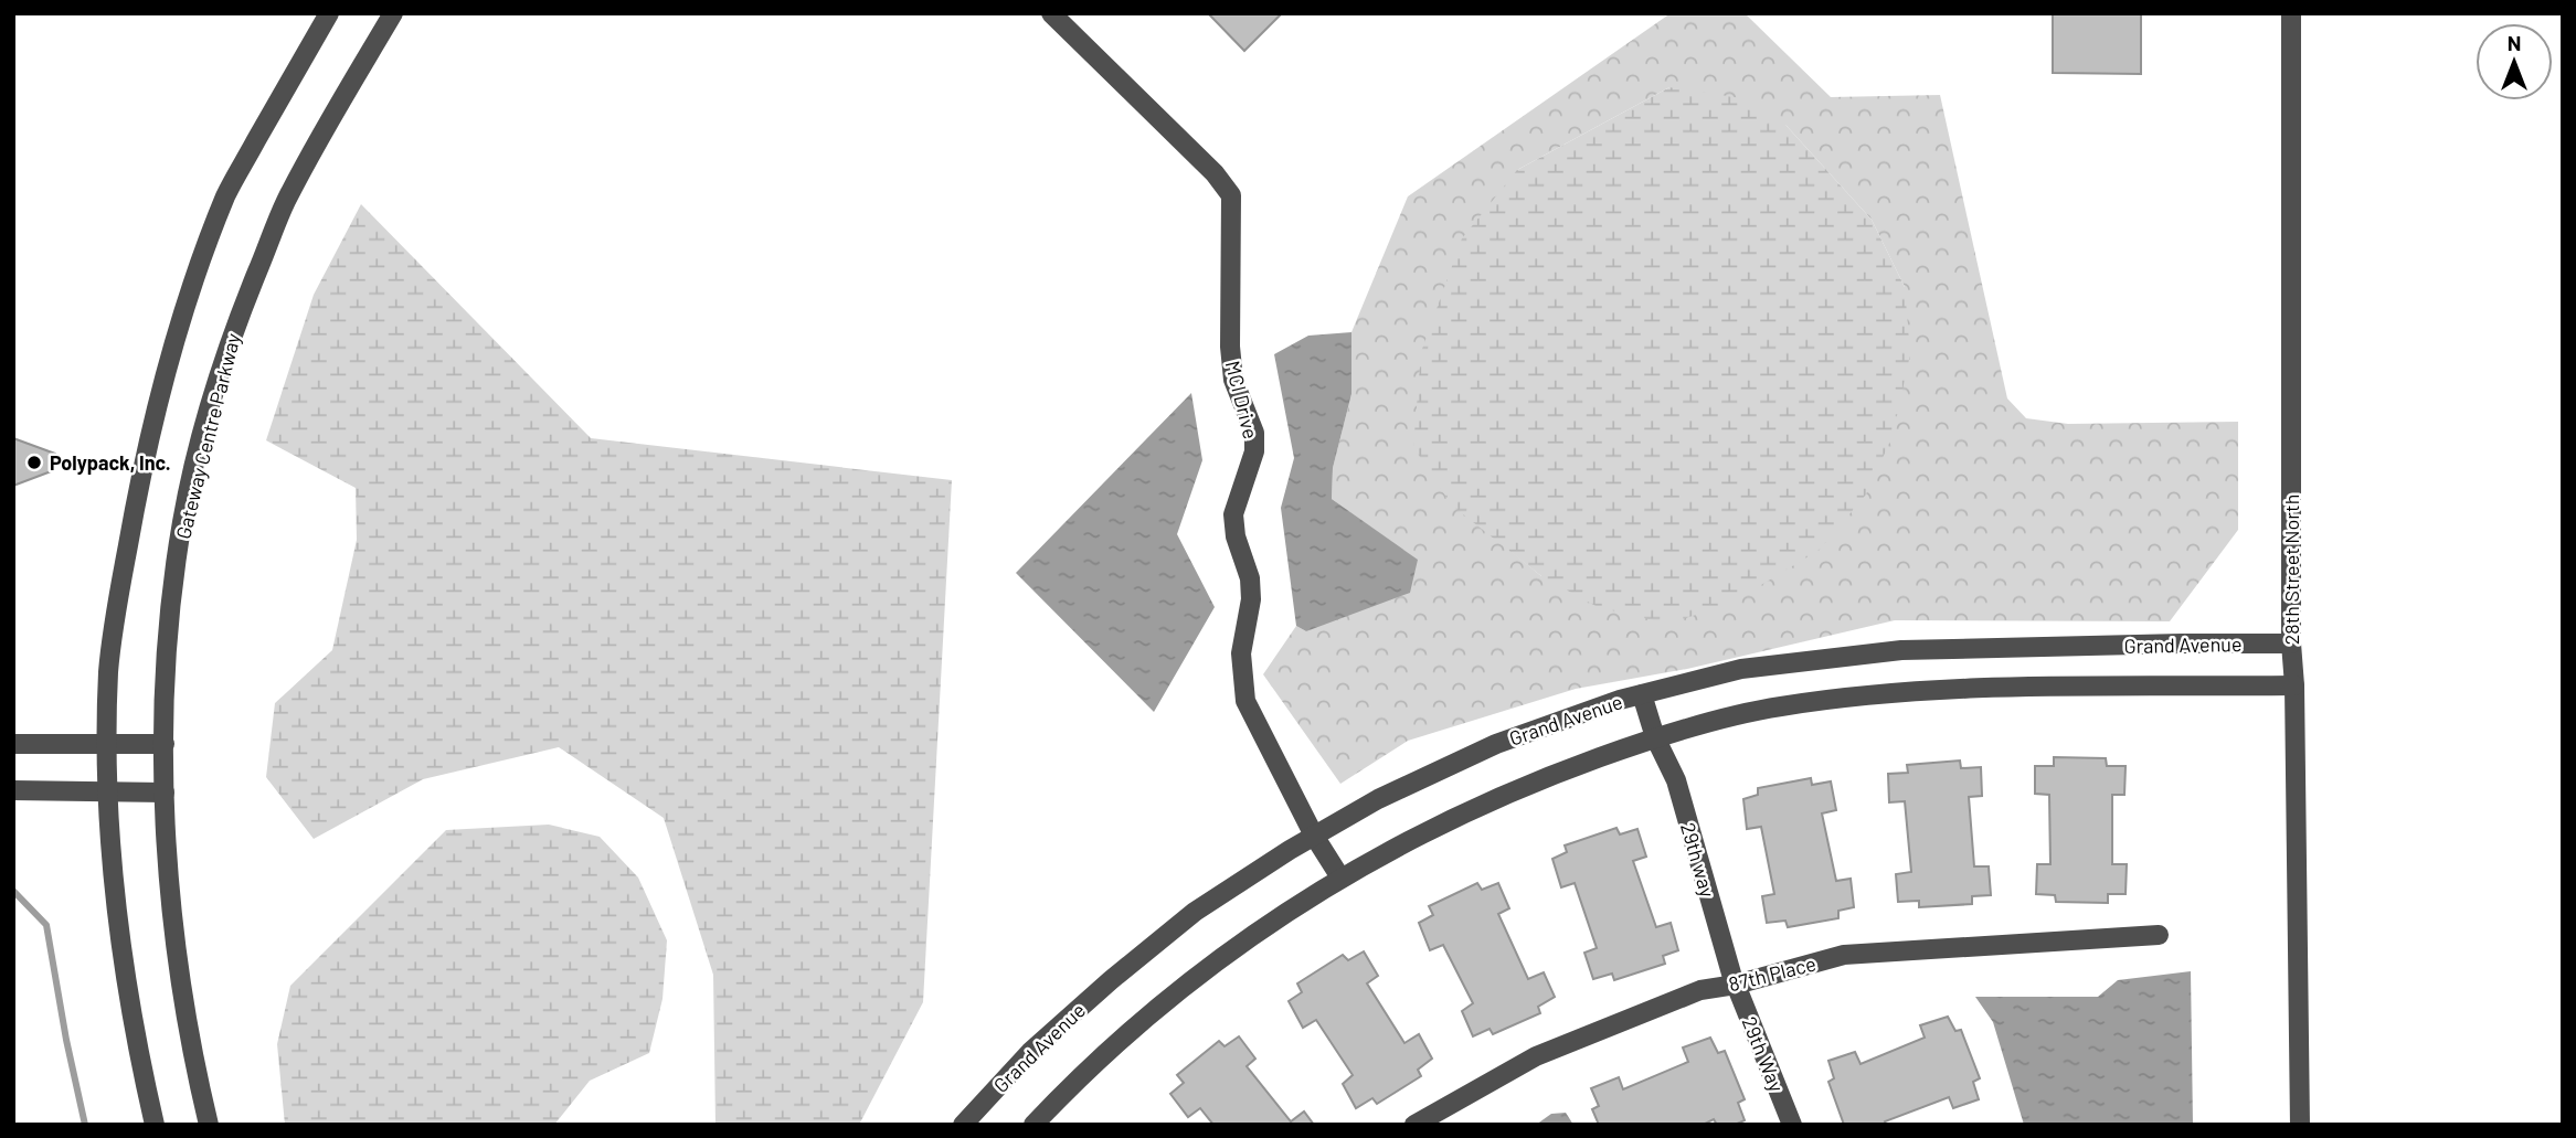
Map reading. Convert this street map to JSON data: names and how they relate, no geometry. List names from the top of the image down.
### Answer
{
  "streets": {
    "street": [
      "MCI Drive",
      "Gateway Centre Parkway",
      "28th Street North",
      "Grand Avenue",
      "29th way",
      "87th Place",
      "29th Way"
    ]
  },
  "crossings": [
    ["MCI Drive", "Grand Avenue"],
    ["28th Street North", "Grand Avenue"],
    ["Grand Avenue", "29th way"],
    ["29th way", "87th Place"],
    ["29th way", "29th Way"],
    ["87th Place", "29th Way"]
  ],
  "places": ["Polypack, Inc."],
  "north": "top"
}
